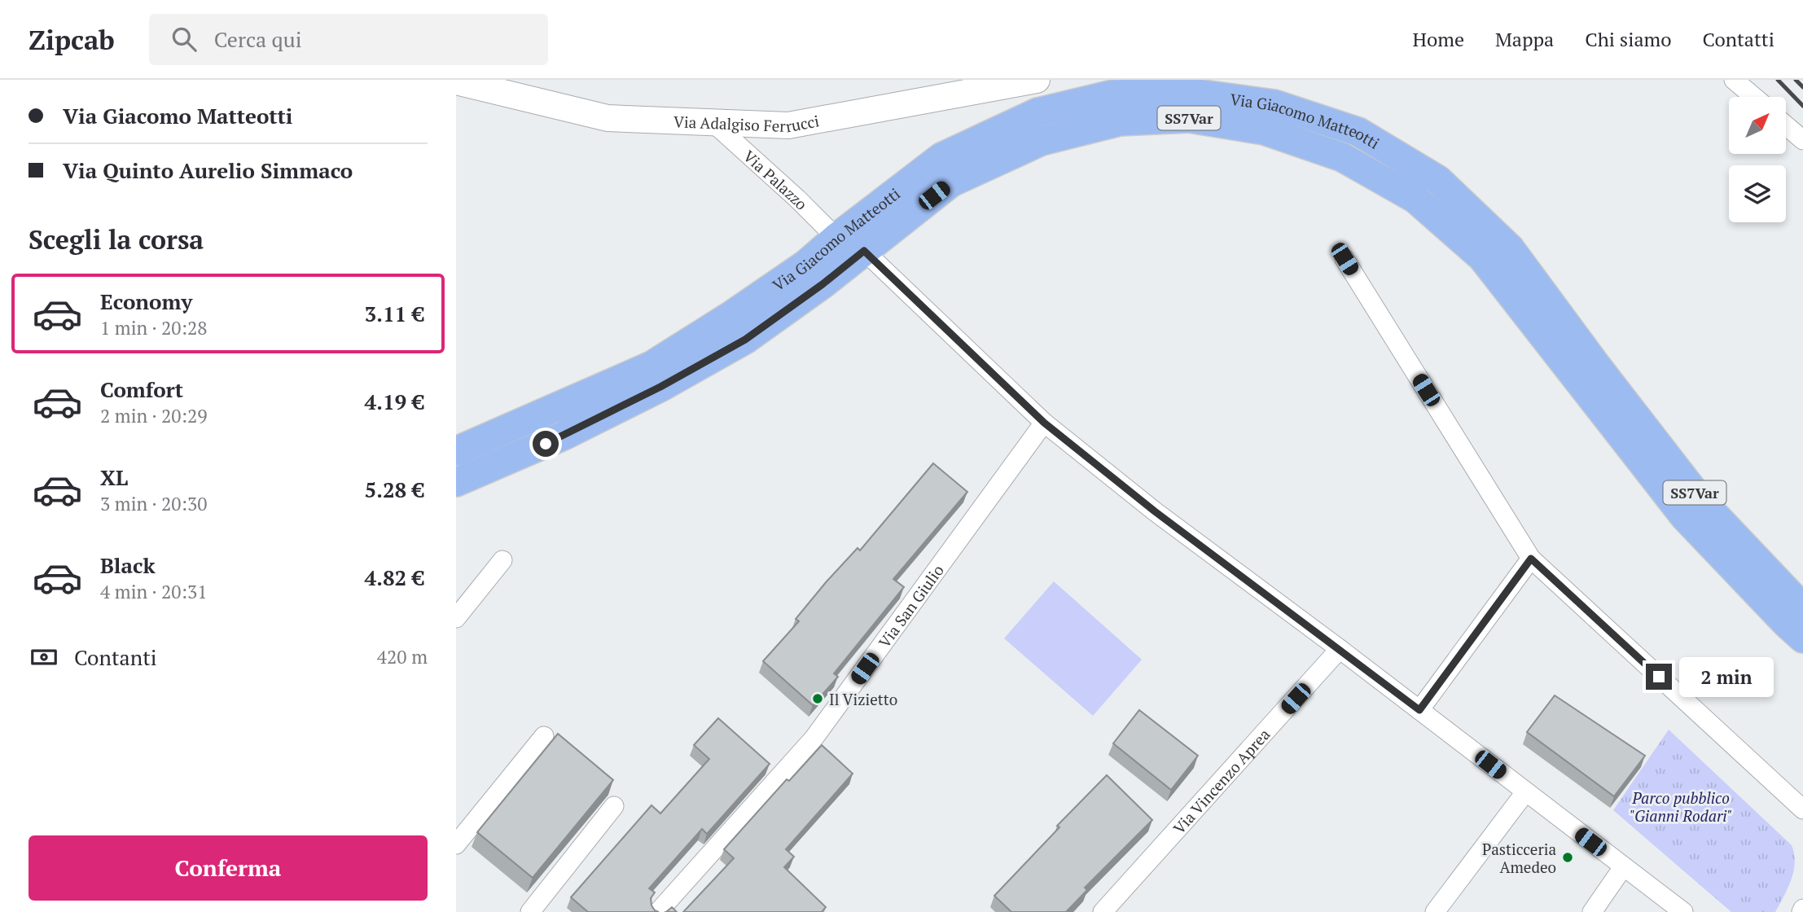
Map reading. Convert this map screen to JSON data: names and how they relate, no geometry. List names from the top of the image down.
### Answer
{
  "streets": {
    "main road": ["SS7Var", "Via Giacomo Matteotti"],
    "street": [
      "Via Adalgiso Ferrucci",
      "Via Palazzo",
      "Via San Giulio",
      "Via Vincenzo Aprea"
    ]
  },
  "crossings": [
    ["Via Adalgiso Ferrucci", "Via Palazzo"],
    ["Via Giacomo Matteotti", "Via Palazzo"]
  ],
  "parks": ["Parco pubblico \"Gianni Rodari\""],
  "places": ["Il Vizietto", "Pasticceria Amedeo"],
  "north": "top right",
  "page": {
    "header": "Zipcab",
    "search": "Cerca qui",
    "nav": [
      "Home",
      "Mappa",
      "Chi siamo",
      "Contatti"
    ],
    "banner": ["Via Giacomo Matteotti", "Via Quinto Aurelio Simmaco"],
    "heading": "Scegli la corsa",
    "list": [
      {
        "name": "Economy",
        "note": "1 min · 20:28",
        "value": "3.11 €"
      },
      {
        "name": "Comfort",
        "note": "2 min · 20:29",
        "value": "4.19 €"
      },
      {
        "name": "XL",
        "note": "3 min · 20:30",
        "value": "5.28 €"
      },
      {
        "name": "Black",
        "note": "4 min · 20:31",
        "value": "4.82 €"
      }
    ],
    "pay": ["Contanti", "420 m"],
    "bubble": "2 min",
    "buttons": "Conferma"
  }
}
